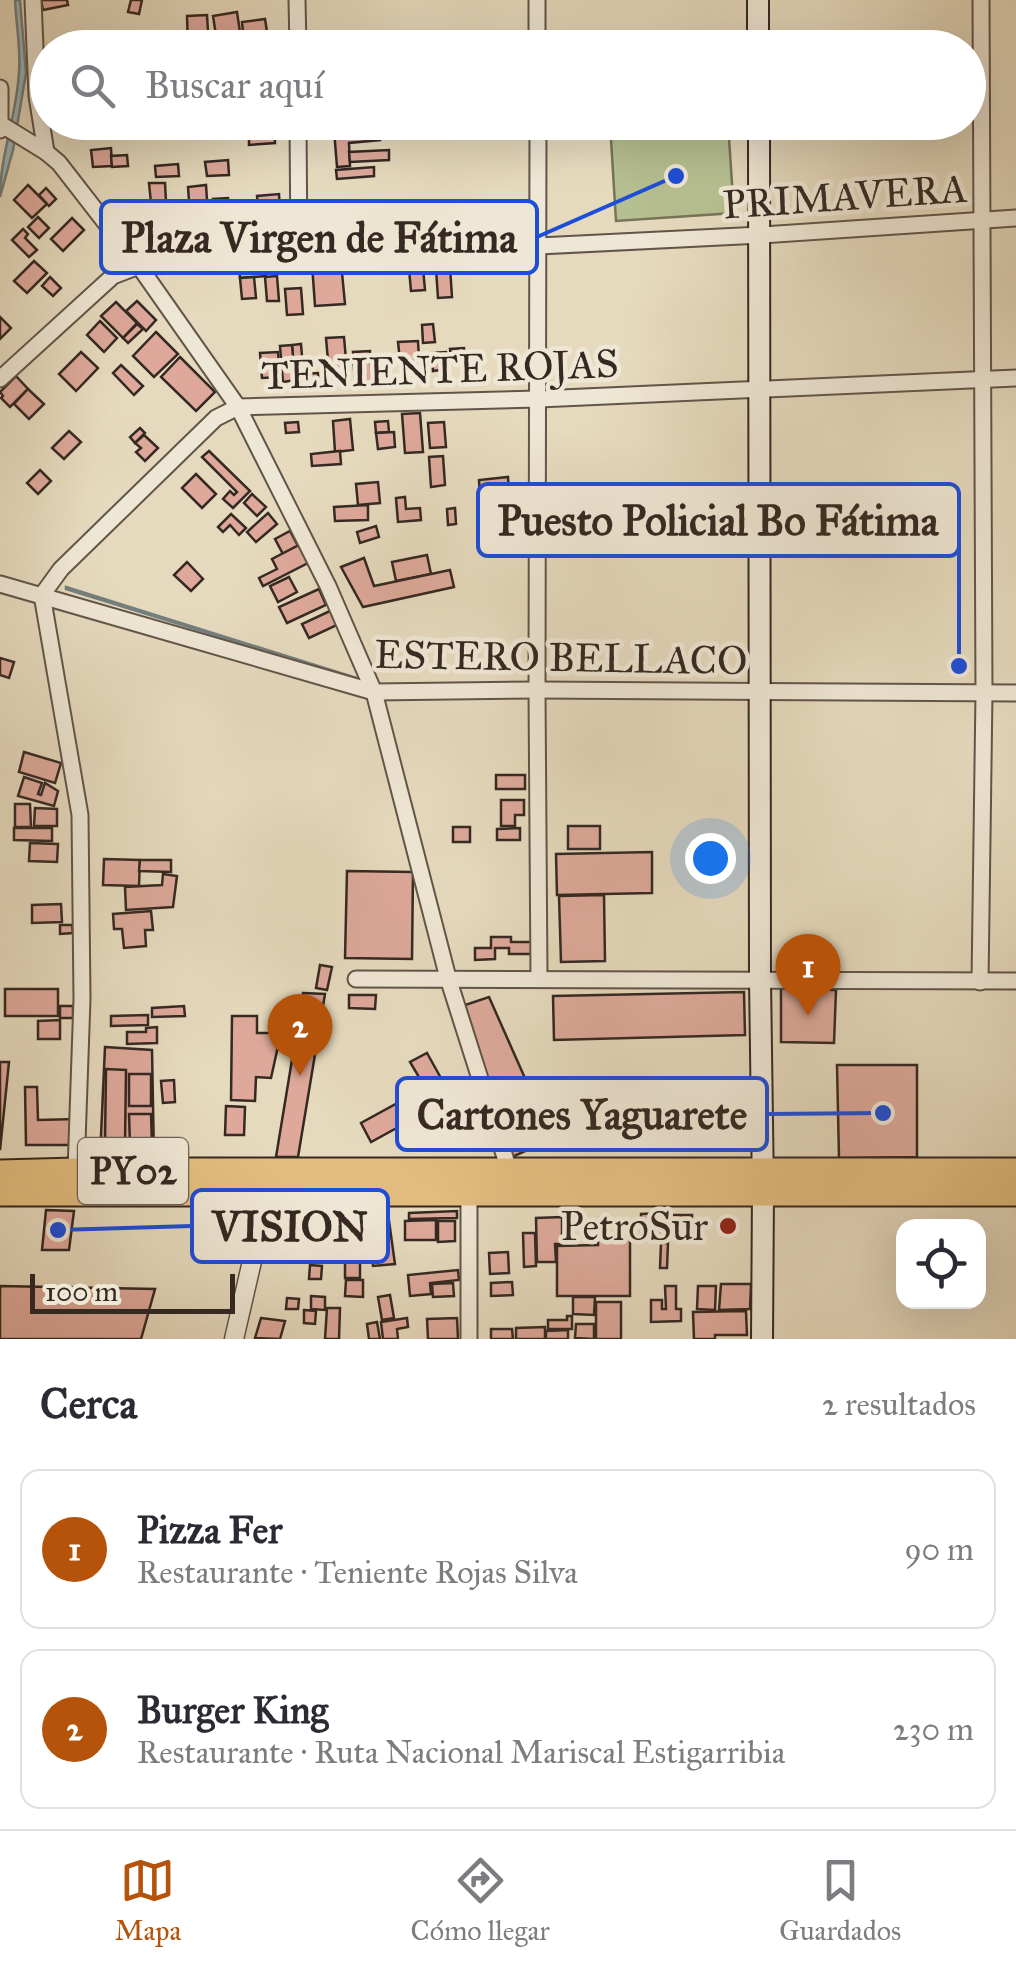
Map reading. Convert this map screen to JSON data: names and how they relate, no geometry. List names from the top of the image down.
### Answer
{
  "streets": {
    "highway": ["PY02"],
    "street": ["PRIMAVERA", "TENIENTE ROJAS", "ESTERO BELLACO"]
  },
  "crossings": [
    ["TENIENTE ROJAS", "ESTERO BELLACO"]
  ],
  "places": [
    "Plaza Virgen de Fátima",
    "Puesto Policial Bo Fátima",
    "Cartones Yaguarete",
    "PetroSur",
    "VISION"
  ],
  "scale_bar": "100 m",
  "page": {
    "search": "Buscar aquí",
    "pins": ["1", "2"],
    "scale": "100 m",
    "heading": ["Cerca", "2 resultados"],
    "list": [
      {
        "mark": "1",
        "name": "Pizza Fer",
        "note": "Restaurante · Teniente Rojas Silva",
        "value": "90 m"
      },
      {
        "mark": "2",
        "name": "Burger King",
        "note": "Restaurante · Ruta Nacional Mariscal Estigarribia",
        "value": "230 m"
      }
    ],
    "nav": ["Mapa", "Cómo llegar", "Guardados"]
  }
}
